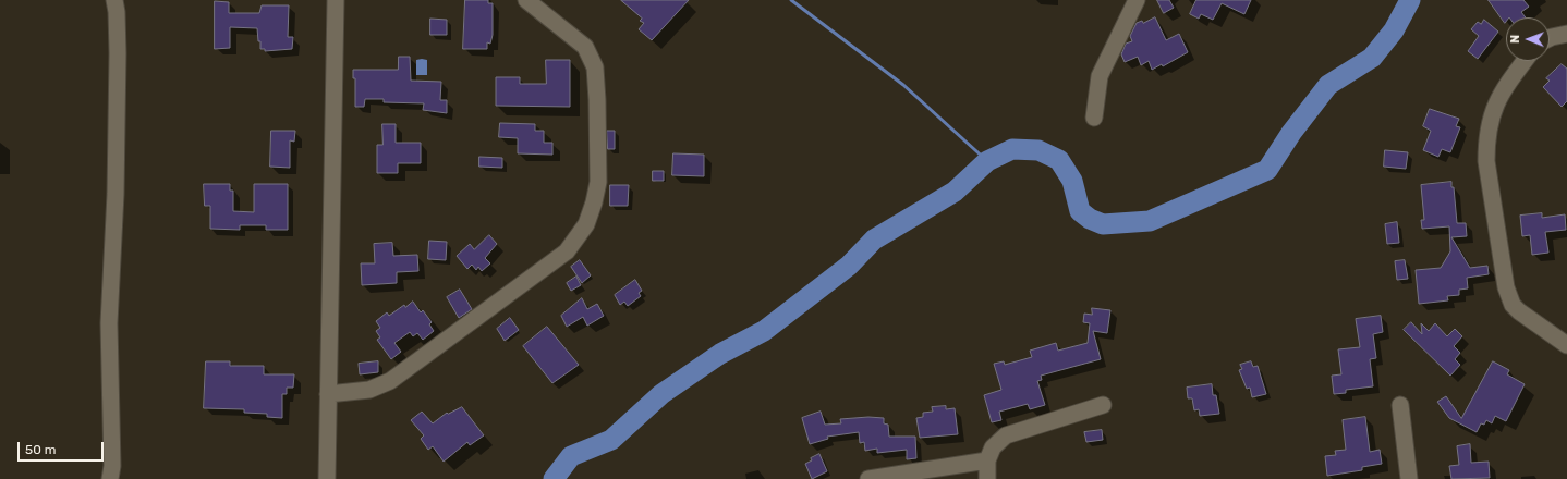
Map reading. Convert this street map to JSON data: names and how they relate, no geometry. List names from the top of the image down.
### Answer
{
  "scale_bar": "50 m",
  "north": "left"
}
